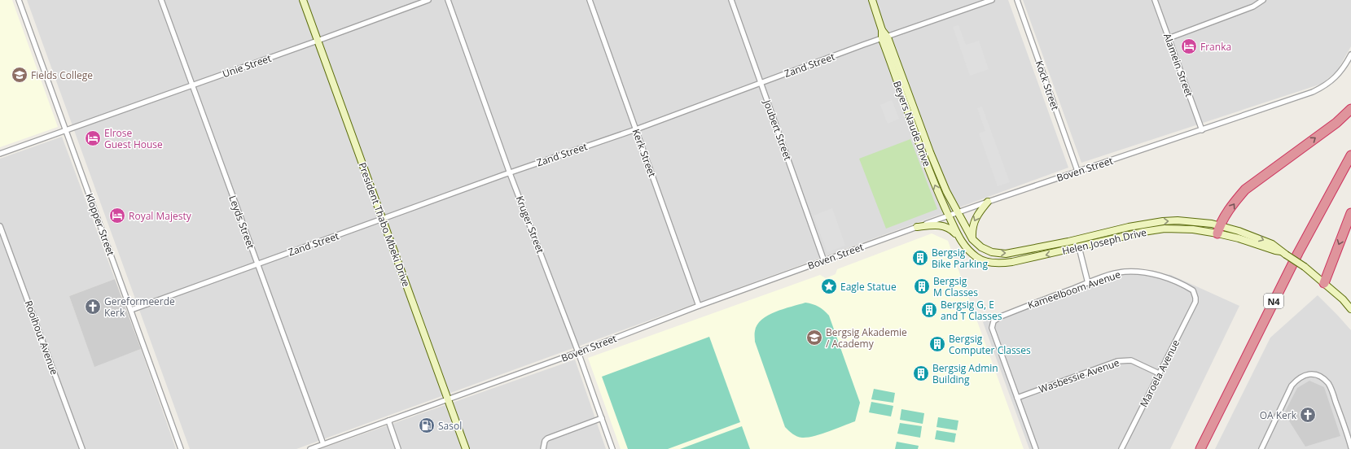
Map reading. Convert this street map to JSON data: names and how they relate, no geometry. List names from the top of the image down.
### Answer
{
  "streets": {
    "highway": ["N4"],
    "street": [
      "Zand Street",
      "Alamein Street",
      "Unie Street",
      "Kock Street",
      "Beyers Naude Drive",
      "Joubert Street",
      "Kerk Street",
      "Boven Street",
      "Leyds Street",
      "Klopper Street",
      "President Thabo Mbeki Drive",
      "Kruger Street",
      "Helen Joseph Drive",
      "Kameelboom Avenue",
      "Rooihout Avenue",
      "Maroela Avenue",
      "Wasbessie Avenue"
    ]
  },
  "crossings": [
    ["Zand Street", "Beyers Naude Drive"],
    ["Zand Street", "Joubert Street"],
    ["Zand Street", "Kerk Street"],
    ["Zand Street", "Leyds Street"],
    ["Zand Street", "Klopper Street"],
    ["Zand Street", "President Thabo Mbeki Drive"],
    ["Zand Street", "Kruger Street"],
    ["Alamein Street", "Boven Street"],
    ["Unie Street", "Leyds Street"],
    ["Unie Street", "Klopper Street"],
    ["Unie Street", "President Thabo Mbeki Drive"],
    ["Kock Street", "Boven Street"],
    ["Beyers Naude Drive", "Boven Street"],
    ["Beyers Naude Drive", "Helen Joseph Drive"],
    ["Joubert Street", "Boven Street"],
    ["Kerk Street", "Boven Street"],
    ["Boven Street", "Leyds Street"],
    ["Boven Street", "President Thabo Mbeki Drive"],
    ["Boven Street", "Kruger Street"],
    ["Boven Street", "Helen Joseph Drive"],
    ["Kameelboom Avenue", "Maroela Avenue"],
    ["Kameelboom Avenue", "Wasbessie Avenue"],
    ["Maroela Avenue", "Wasbessie Avenue"]
  ],
  "places": {
    "hotel": ["Franka", "Elrose Guest House", "Royal Majesty"],
    "school or university": ["Fields College", "Bergsig Akademie / Academy"],
    "building": [
      "Bergsig Bike Parking",
      "Bergsig M Classes",
      "Bergsig G, E and T Classes",
      "Bergsig Computer Classes",
      "Bergsig Admin Building"
    ],
    "place": ["Eagle Statue"],
    "church": ["Gereformeerde Kerk", "OA Kerk"],
    "fuel station": ["Sasol"]
  }
}
